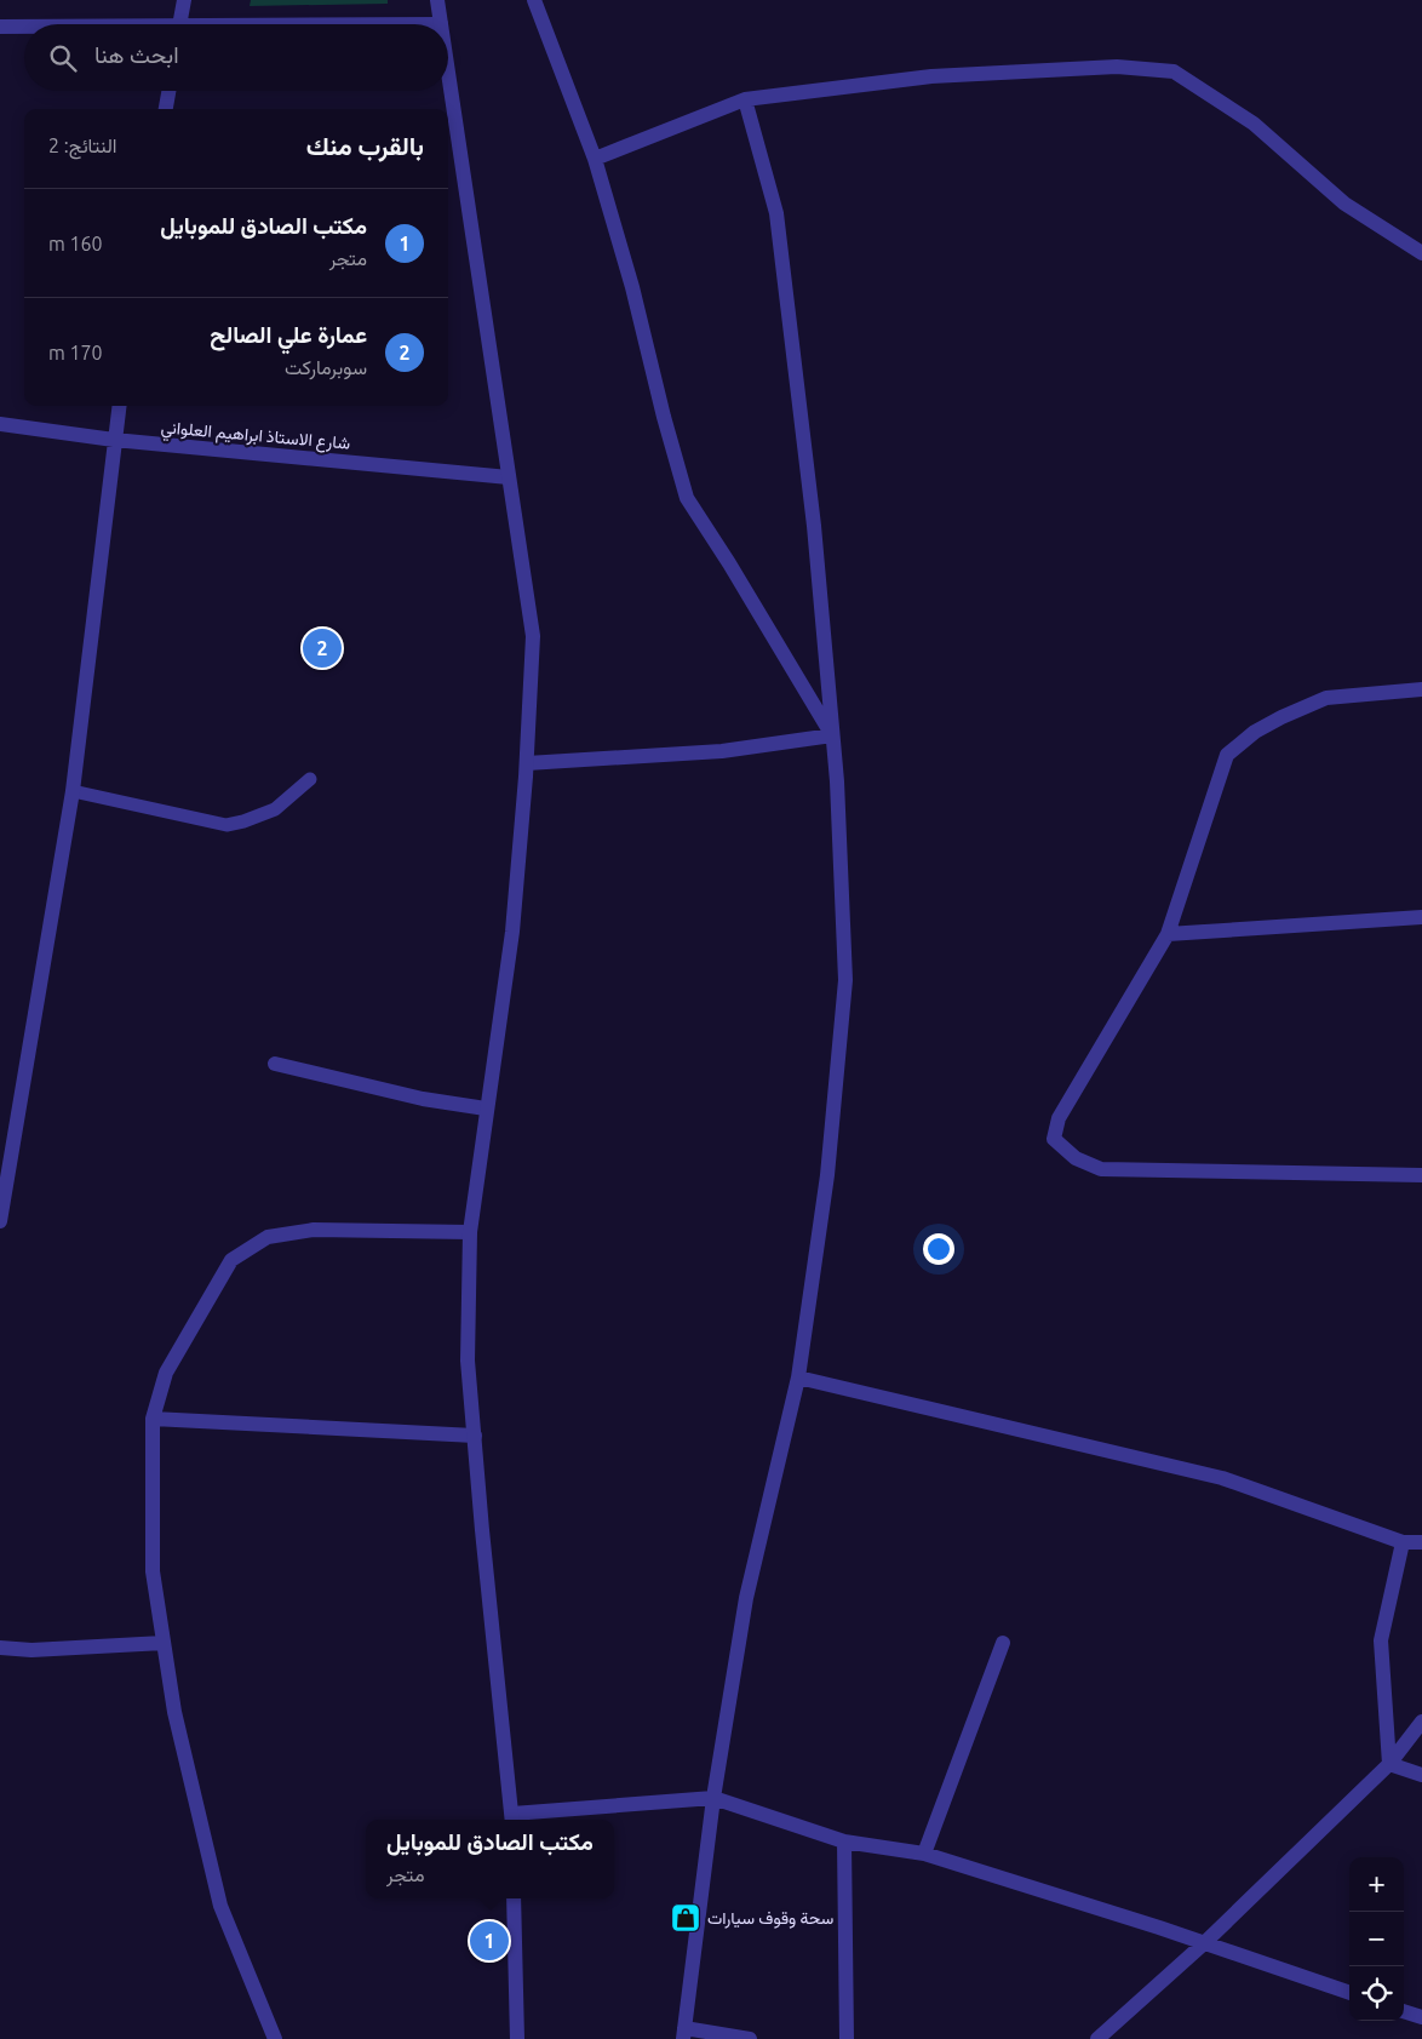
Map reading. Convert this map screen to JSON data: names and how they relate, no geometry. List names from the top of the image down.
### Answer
{
  "streets": {
    "street": ["شارع الاستاذ ابراهيم العلواني"]
  },
  "places": {
    "shop": ["سحة وقوف سيارات"]
  },
  "page": {
    "search": "ابحث هنا",
    "heading": ["بالقرب منك", "النتائج: 2"],
    "list": [
      {
        "mark": "1",
        "name": "مكتب الصادق للموبايل",
        "note": "متجر",
        "value": "160 m"
      },
      {
        "mark": "2",
        "name": "عمارة علي الصالح",
        "note": "سوبرماركت",
        "value": "170 m"
      }
    ],
    "pins": ["2", "1"],
    "popup": ["مكتب الصادق للموبايل", "متجر"],
    "map_buttons": ["+", "−"]
  }
}
